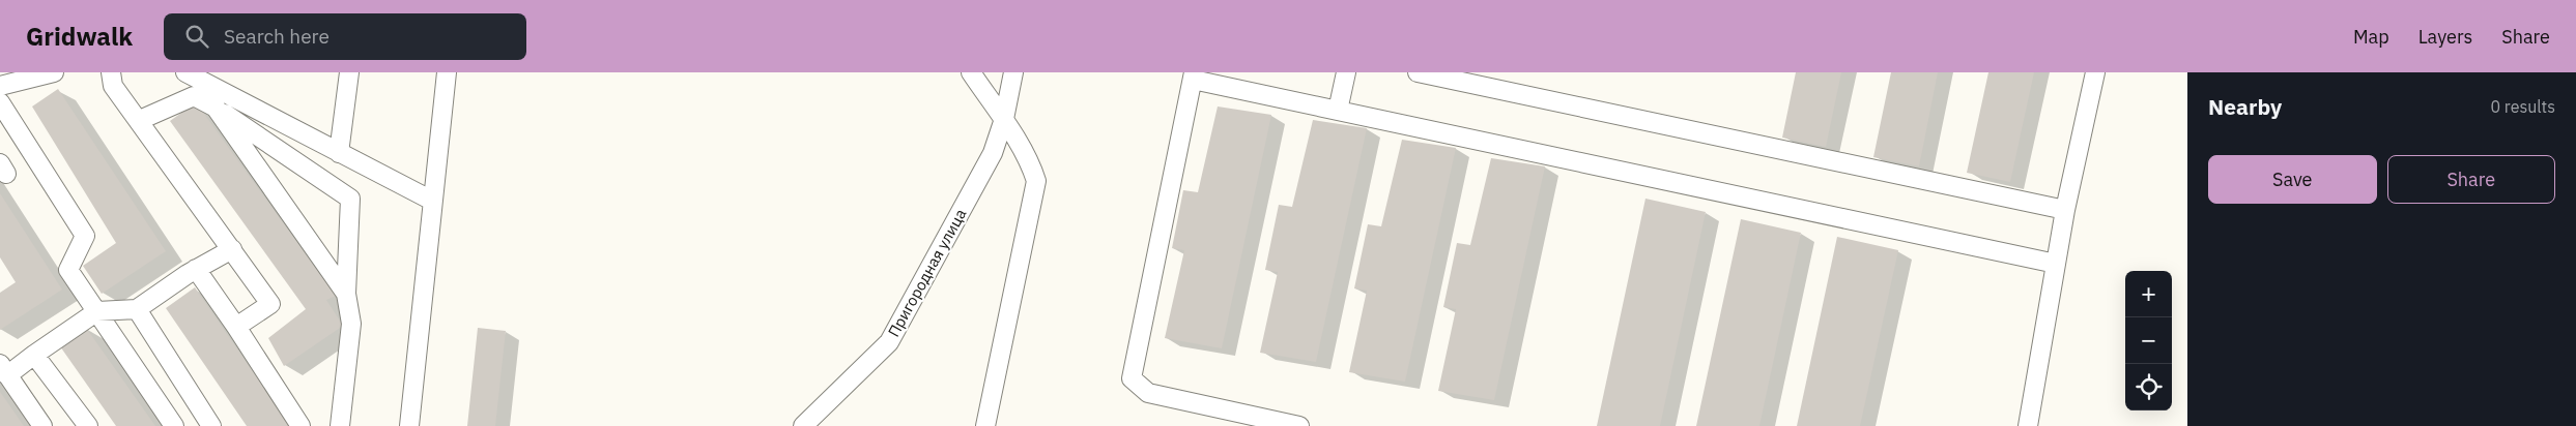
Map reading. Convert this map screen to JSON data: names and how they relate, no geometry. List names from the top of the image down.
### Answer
{
  "streets": {
    "street": ["Пригородная улица"]
  },
  "page": {
    "header": "Gridwalk",
    "search": "Search here",
    "nav": ["Map", "Layers", "Share"],
    "heading": ["Nearby", "0 results"],
    "buttons": ["Save", "Share"],
    "map_buttons": ["+", "−"]
  }
}
